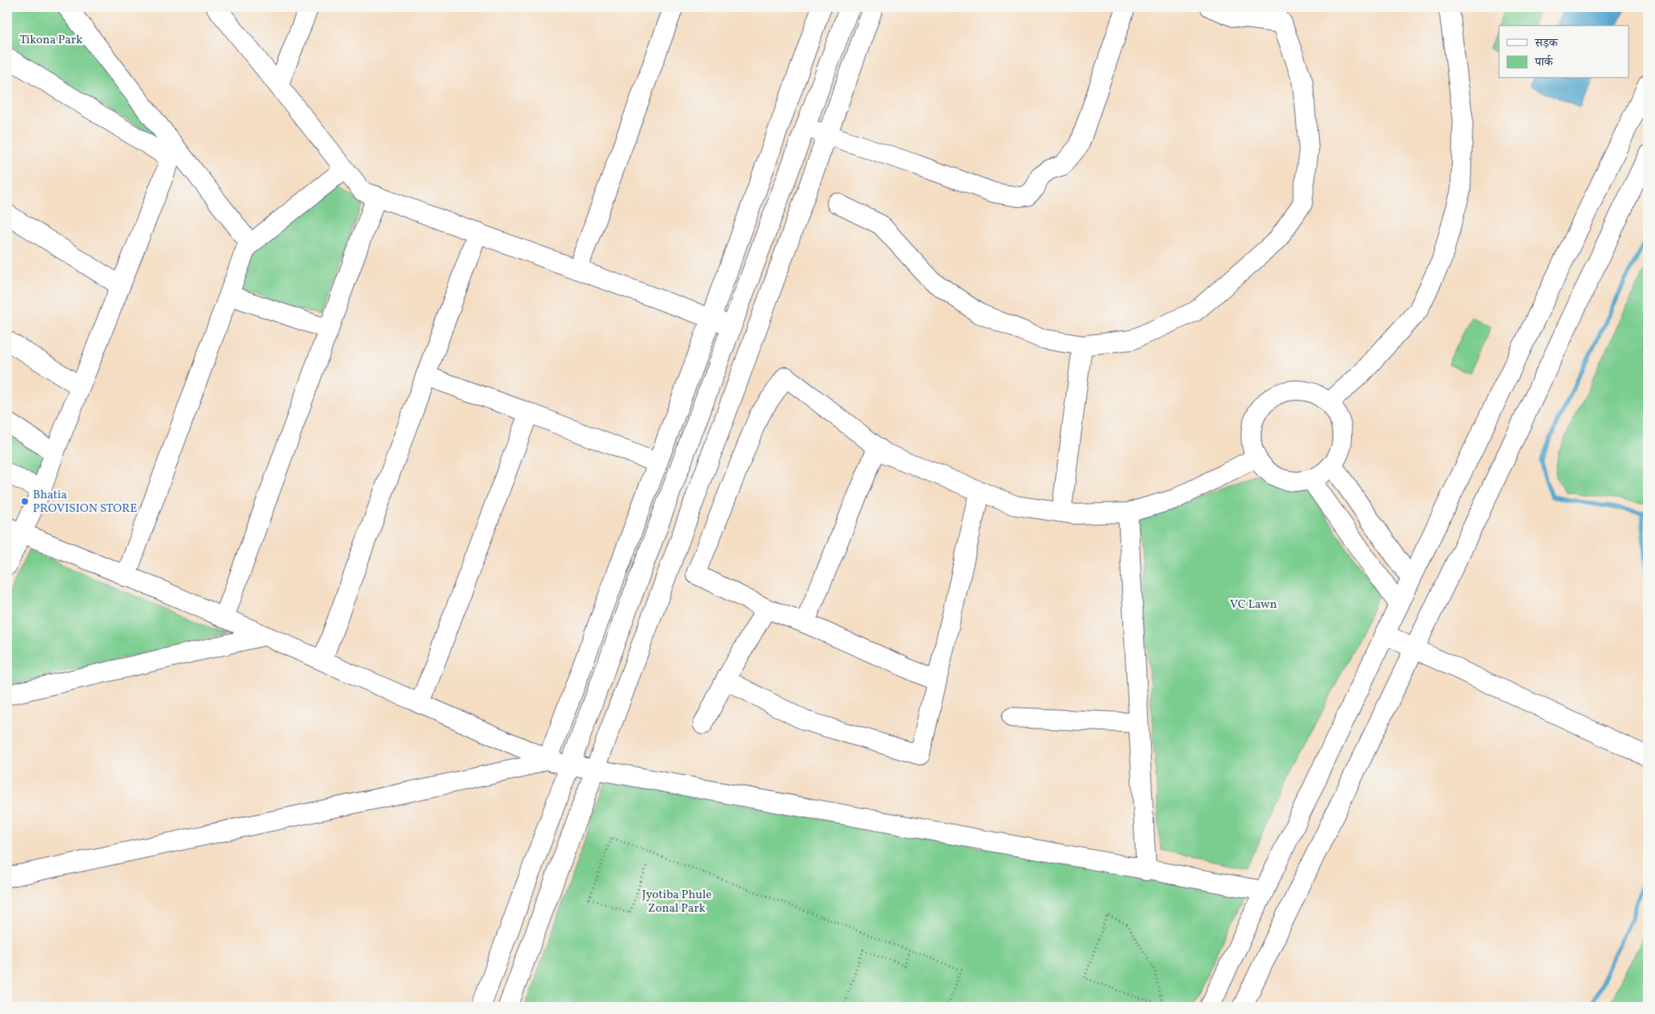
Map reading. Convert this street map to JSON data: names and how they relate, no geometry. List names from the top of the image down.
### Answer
{
  "parks": ["Tikona Park", "VC Lawn", "Jyotiba Phule Zonal Park"],
  "places": ["Bhatia PROVISION STORE"],
  "legend": ["सड़क", "पार्क"]
}
